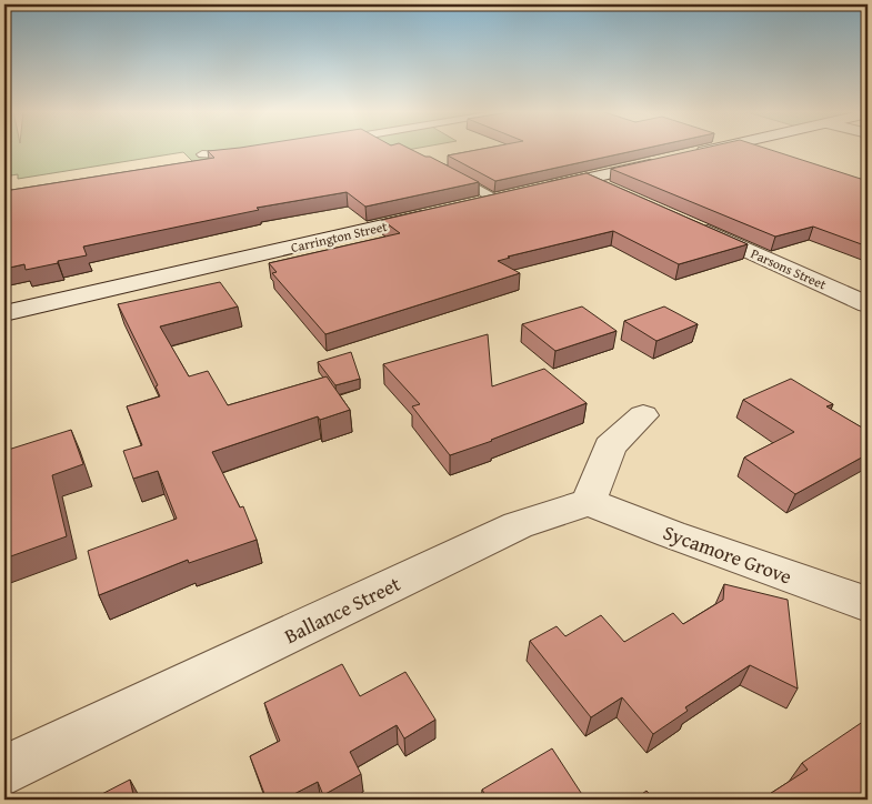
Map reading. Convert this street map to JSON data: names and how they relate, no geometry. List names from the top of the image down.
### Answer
{
  "streets": {
    "main road": [
      "Carrington Street",
      "Parsons Street",
      "Sycamore Grove",
      "Ballance Street"
    ]
  },
  "crossings": [
    ["Sycamore Grove", "Ballance Street"]
  ]
}
